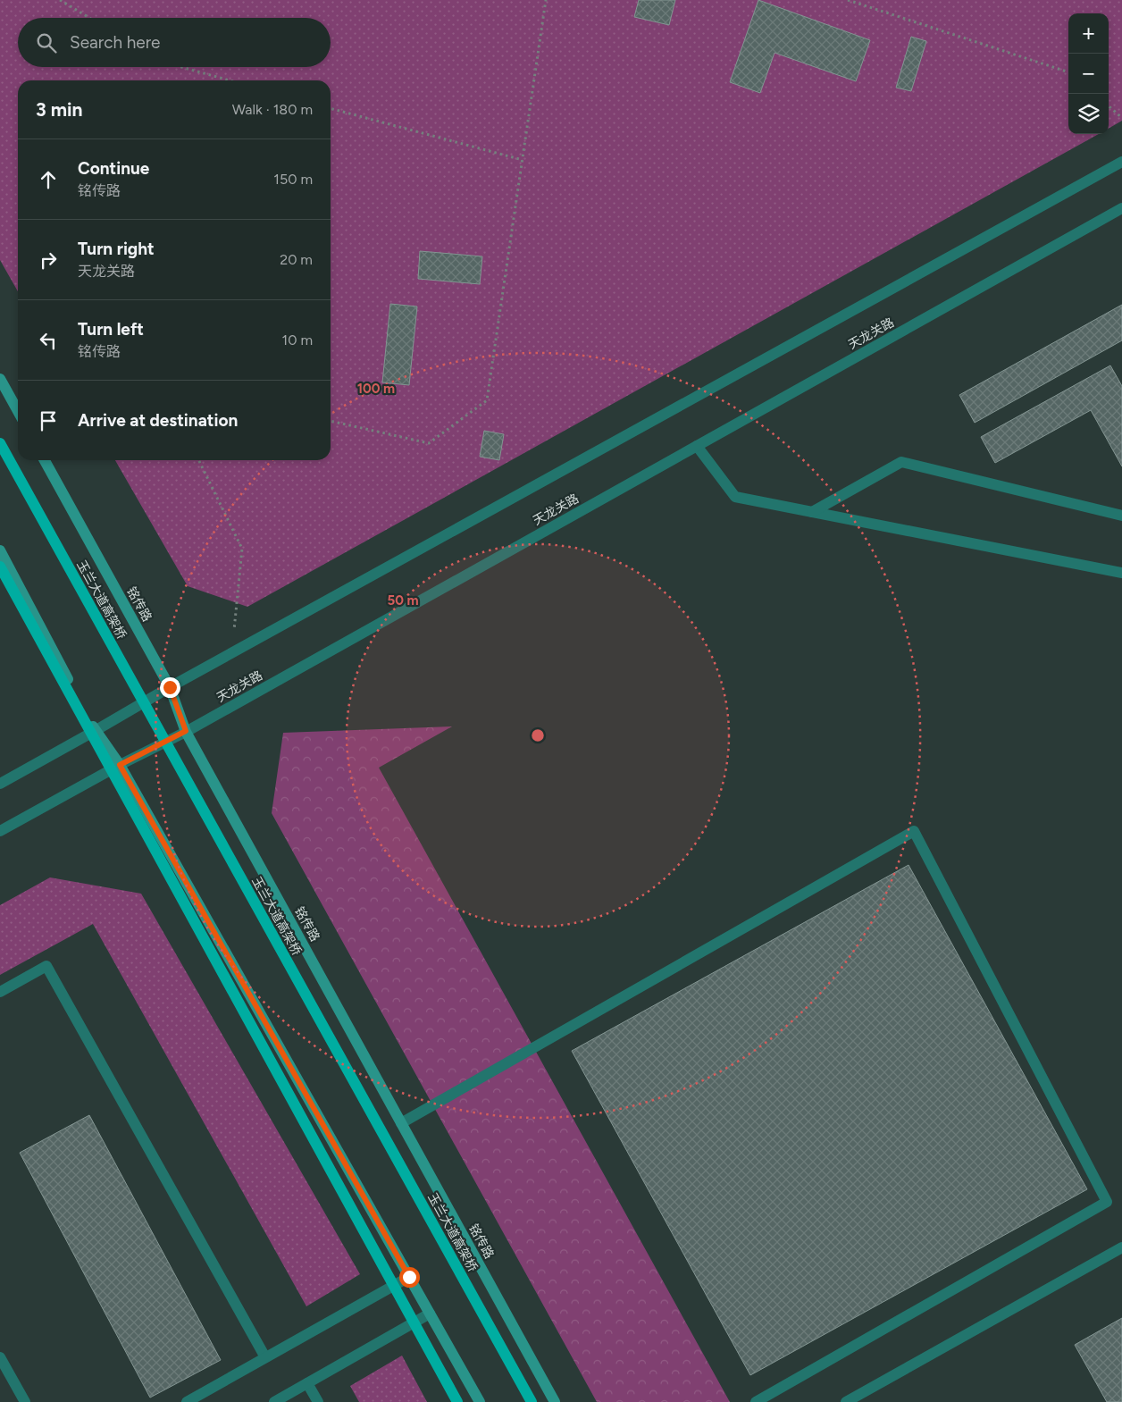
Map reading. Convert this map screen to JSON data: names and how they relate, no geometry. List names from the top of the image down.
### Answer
{
  "streets": {
    "main road": ["玉兰大道高架桥", "铭传路"],
    "street": ["天龙关路"]
  },
  "crossings": [
    ["天龙关路", "铭传路"]
  ],
  "page": {
    "map_buttons": ["+", "−"],
    "search": "Search here",
    "heading": ["3 min", "Walk · 180 m"],
    "list": [
      ["Continue", "铭传路", "150 m"],
      ["Turn right", "天龙关路", "20 m"],
      ["Turn left", "铭传路", "10 m"],
      "Arrive at destination"
    ]
  },
  "rings": ["100 m", "50 m"]
}
